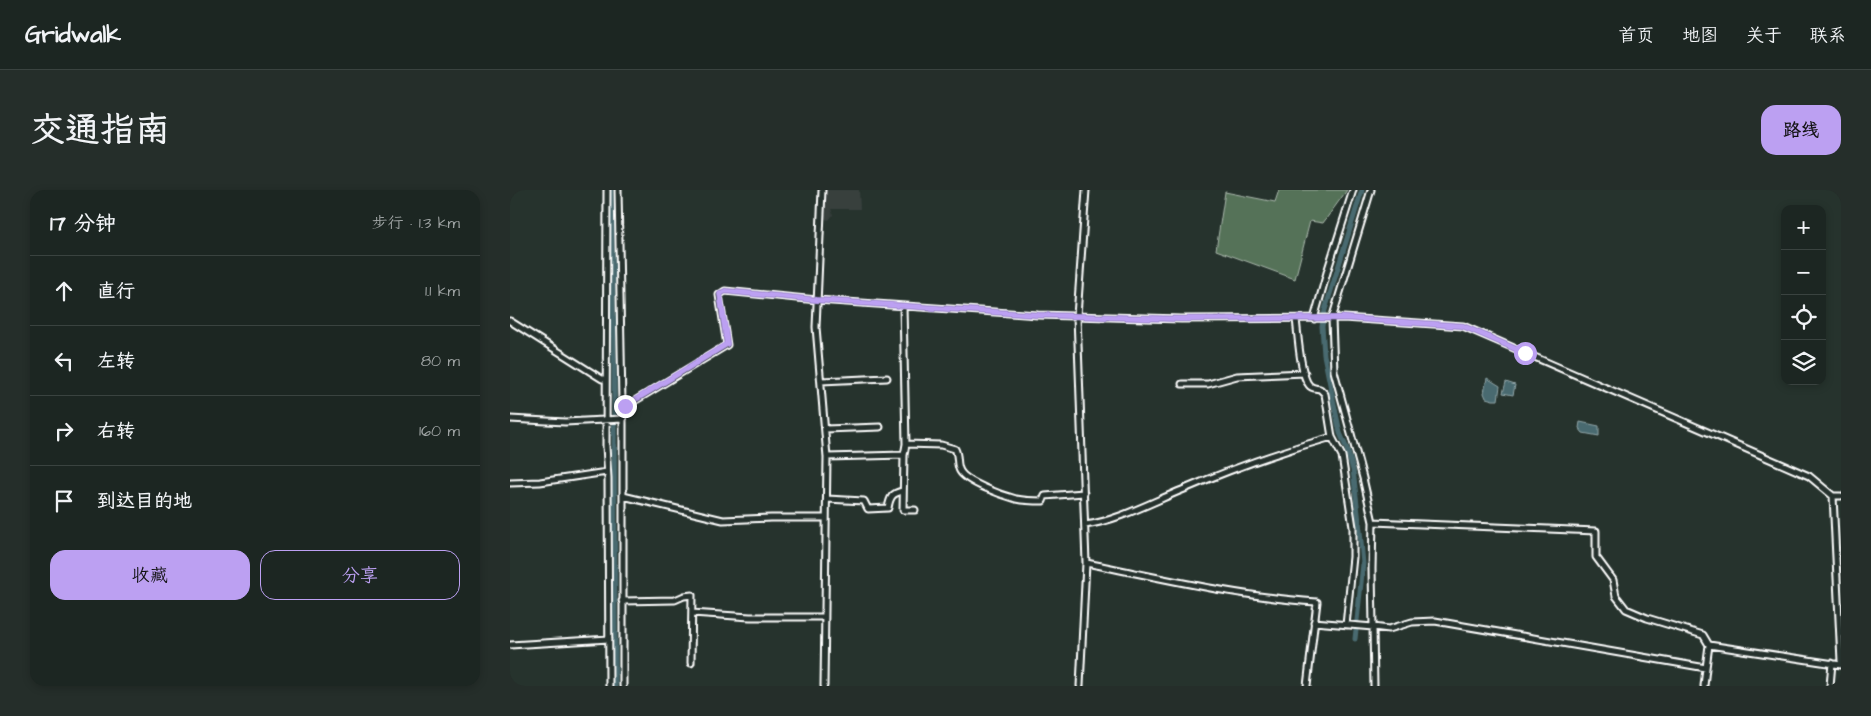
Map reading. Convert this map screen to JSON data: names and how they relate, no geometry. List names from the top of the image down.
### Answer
{
  "page": {
    "header": "Gridwalk",
    "nav": [
      "首页",
      "地图",
      "关于",
      "联系"
    ],
    "title": "交通指南",
    "buttons": [
      "路线",
      ["收藏", "分享"]
    ],
    "heading": ["17 分钟", "步行 · 1.3 km"],
    "map_buttons": ["+", "−"],
    "list": [
      ["直行", "1.1 km"],
      ["左转", "80 m"],
      ["右转", "160 m"],
      "到达目的地"
    ]
  }
}
